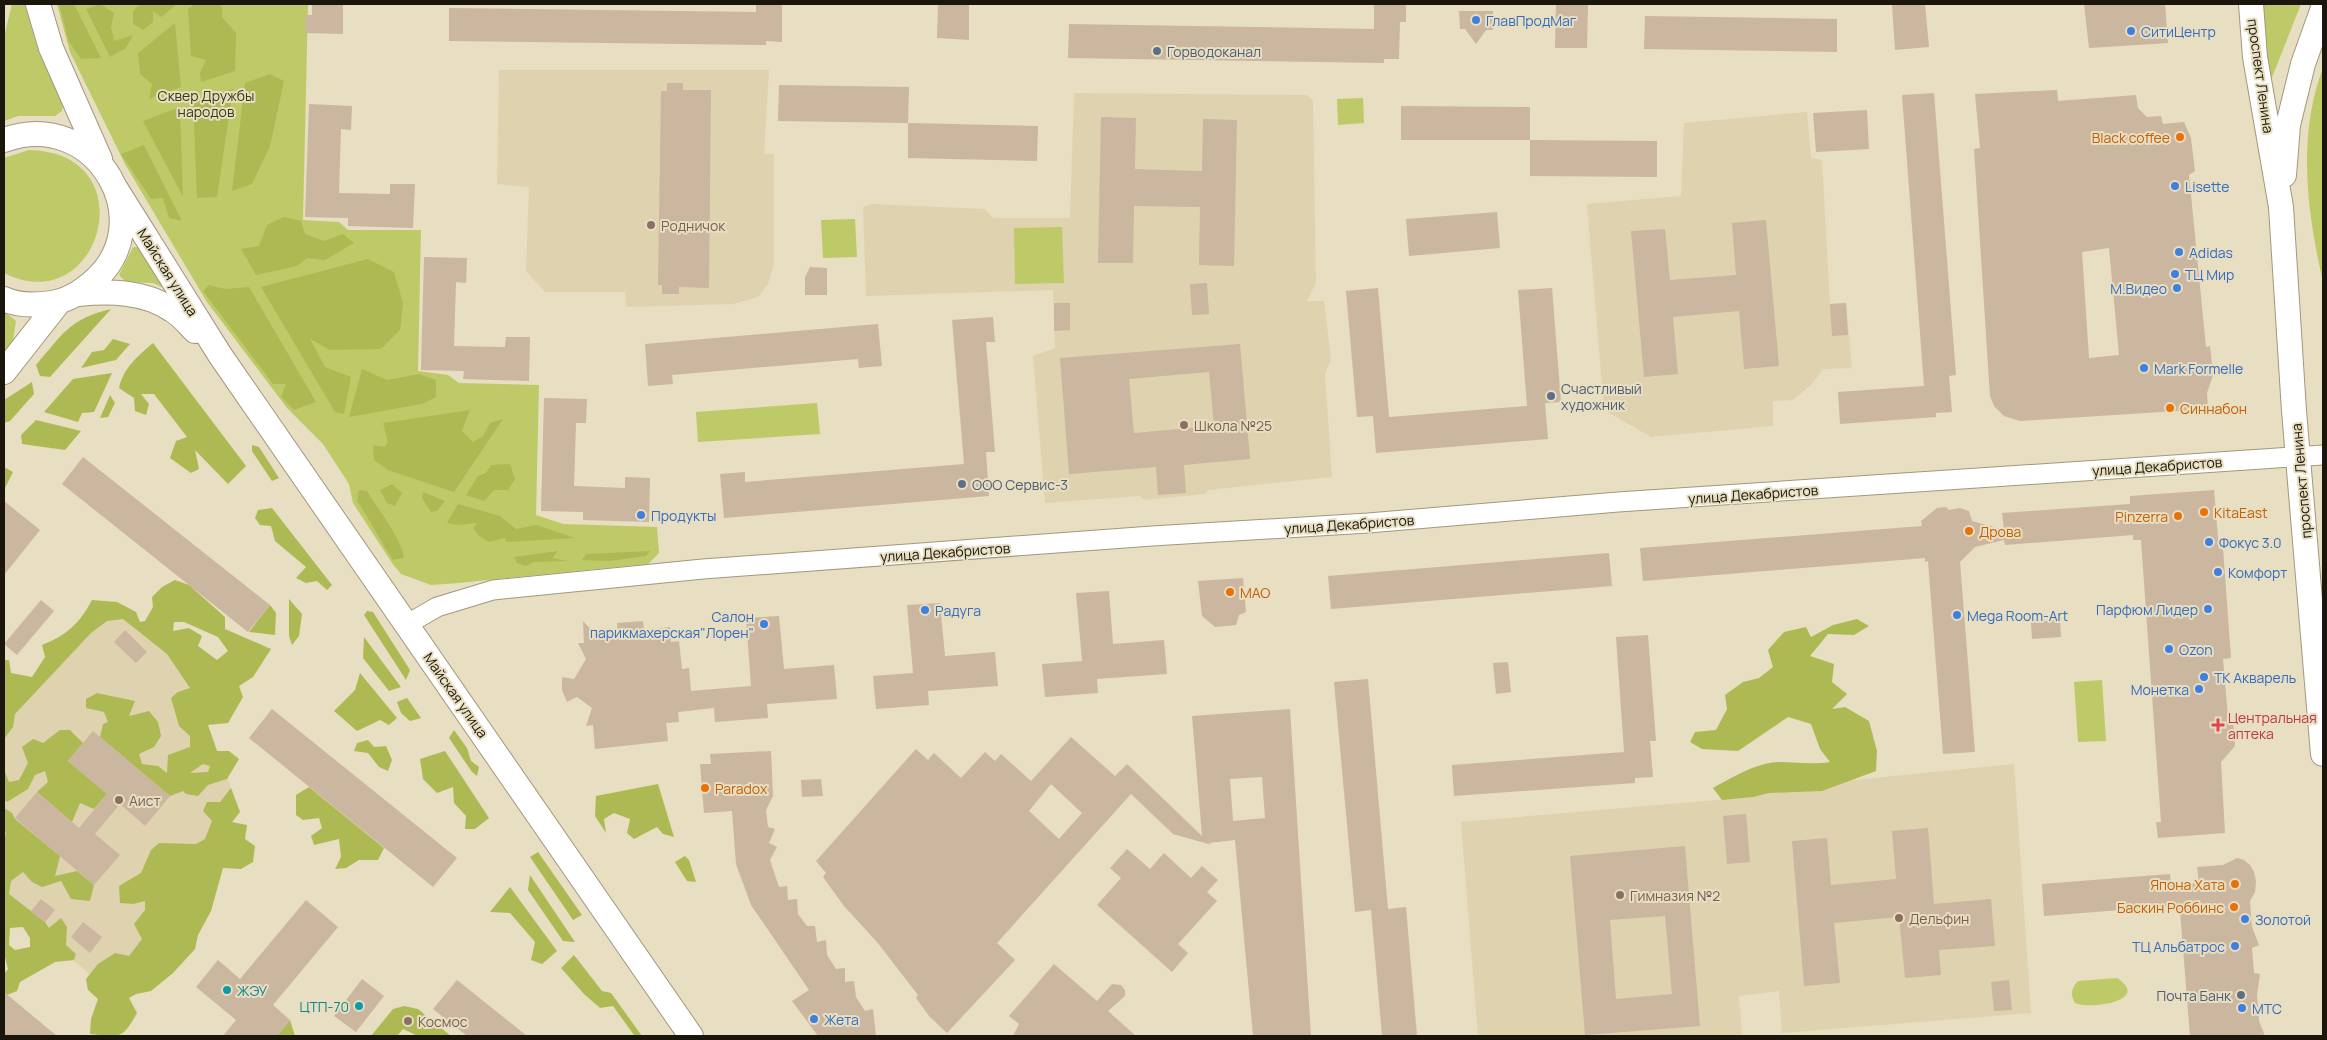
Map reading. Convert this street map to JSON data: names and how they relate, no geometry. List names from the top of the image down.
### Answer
{
  "streets": {
    "main road": ["проспект Ленина", "Майская улица"],
    "street": ["улица Декабристов"]
  },
  "crossings": [
    ["проспект Ленина", "улица Декабристов"],
    ["Майская улица", "улица Декабристов"]
  ],
  "parks": ["Сквер Дружбы народов"],
  "places": {
    "other": [
      "ГлавПродМаг",
      "СитиЦентр",
      "Горводоканал",
      "Black coffee",
      "Lisette",
      "Родничок",
      "Adidas",
      "ТЦ Мир",
      "М.Видео",
      "Mark Formelle",
      "Счастливый художник",
      "Синнабон",
      "Школа №25",
      "ООО Сервис-3",
      "KitaEast",
      "Продукты",
      "Pinzerra",
      "Дрова",
      "Фокус 3.0",
      "Комфорт",
      "МАО",
      "Парфюм Лидер",
      "Радуга",
      "Mega Room-Art",
      "Салон парикмахерская\"Лорен\"",
      "Ozon",
      "ТК Акварель",
      "Монетка",
      "Paradox",
      "Аист",
      "Япона Хата",
      "Гимназия №2",
      "Баскин Роббинс",
      "Дельфин",
      "Золотой",
      "ТЦ Альбатрос",
      "ЖЭУ",
      "Почта Банк",
      "ЦТП-70",
      "МТС",
      "Жета",
      "Космос"
    ],
    "health": ["Центральная аптека"]
  }
}
